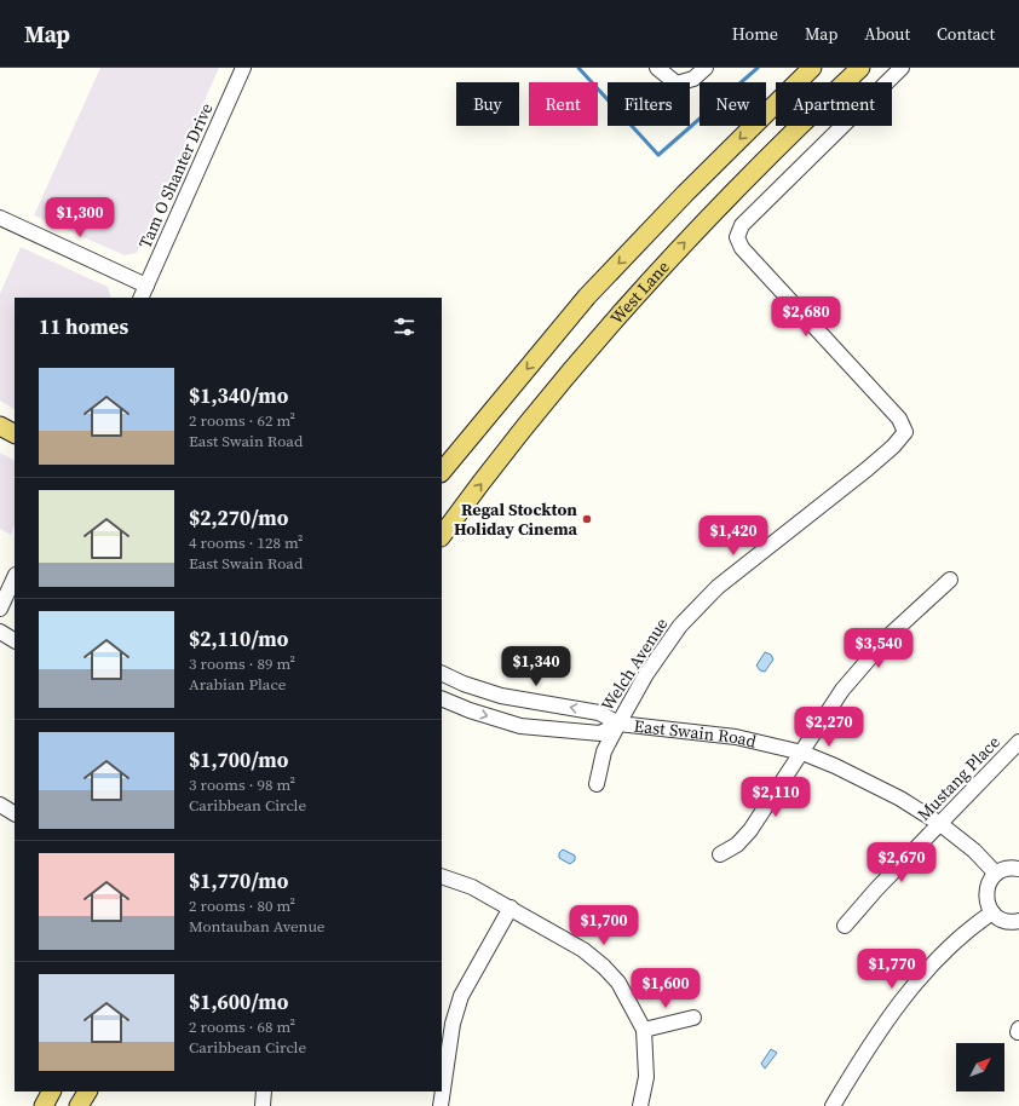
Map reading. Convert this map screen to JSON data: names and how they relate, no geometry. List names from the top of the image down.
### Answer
{
  "streets": {
    "main road": ["West Lane"],
    "street": [
      "Tam O Shanter Drive",
      "Welch Avenue",
      "East Swain Road",
      "Mustang Place"
    ]
  },
  "crossings": [
    ["Welch Avenue", "East Swain Road"],
    ["East Swain Road", "Mustang Place"]
  ],
  "places": ["Regal Stockton Holiday Cinema"],
  "north": "top right",
  "page": {
    "header": "Map",
    "nav": [
      "Home",
      "Map",
      "About",
      "Contact"
    ],
    "chip": [
      "Buy",
      "Rent",
      "Filters",
      "New",
      "Apartment"
    ],
    "price": [
      "$1,300",
      "$2,680",
      "$1,420",
      "$3,540",
      "$1,340",
      "$2,270",
      "$2,110",
      "$2,670",
      "$1,700",
      "$1,770",
      "$1,600"
    ],
    "heading": "11 homes",
    "list": [
      {
        "name": "$1,340/mo",
        "note": "2 rooms · 62 m² · East Swain Road"
      },
      {
        "name": "$2,270/mo",
        "note": "4 rooms · 128 m² · East Swain Road"
      },
      {
        "name": "$2,110/mo",
        "note": "3 rooms · 89 m² · Arabian Place"
      },
      {
        "name": "$1,700/mo",
        "note": "3 rooms · 98 m² · Caribbean Circle"
      },
      {
        "name": "$1,770/mo",
        "note": "2 rooms · 80 m² · Montauban Avenue"
      },
      {
        "name": "$1,600/mo",
        "note": "2 rooms · 68 m² · Caribbean Circle"
      }
    ]
  }
}
